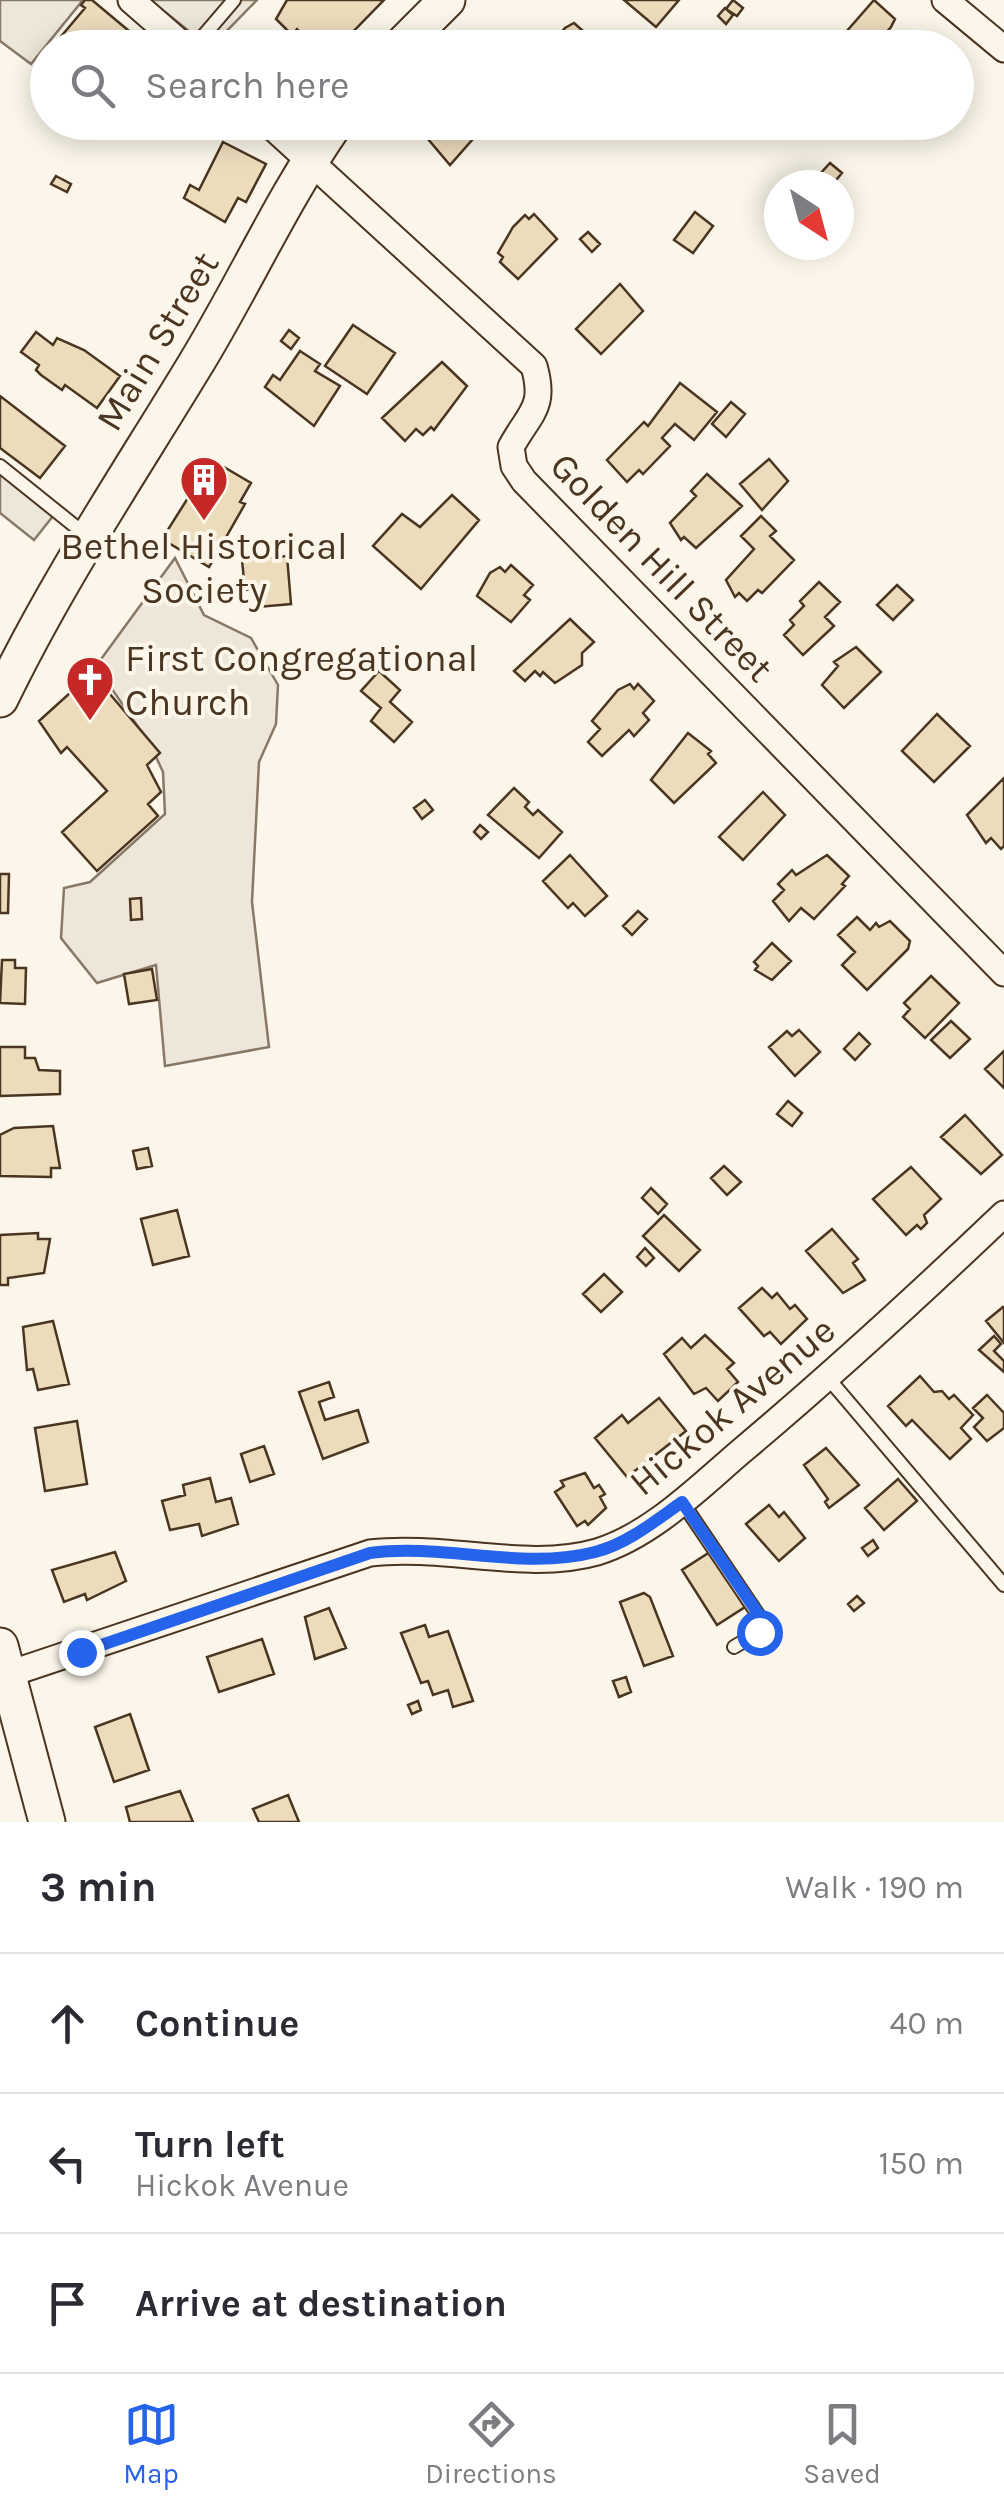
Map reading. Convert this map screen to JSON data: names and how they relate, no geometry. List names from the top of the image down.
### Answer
{
  "streets": {
    "street": ["Main Street", "Golden Hill Street", "Hickok Avenue"]
  },
  "crossings": [
    ["Main Street", "Golden Hill Street"]
  ],
  "places": {
    "building": ["Bethel Historical Society"],
    "church": ["First Congregational Church"]
  },
  "north": "bottom right",
  "page": {
    "search": "Search here",
    "heading": ["3 min", "Walk · 190 m"],
    "list": [
      ["Continue", "40 m"],
      ["Turn left", "Hickok Avenue", "150 m"],
      "Arrive at destination"
    ],
    "nav": ["Map", "Directions", "Saved"]
  }
}
